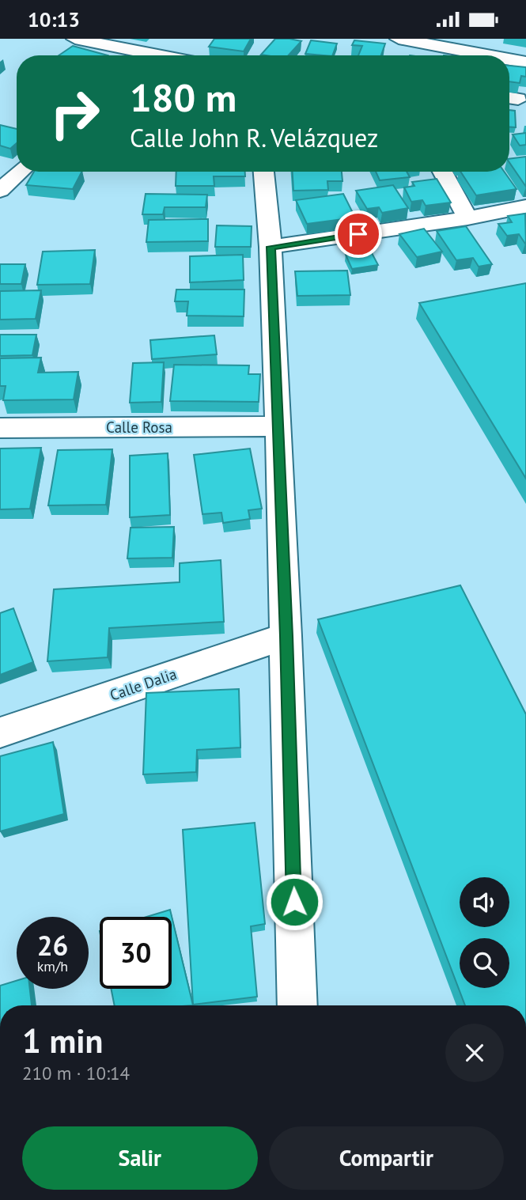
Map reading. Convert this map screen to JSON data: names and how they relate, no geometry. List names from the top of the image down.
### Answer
{
  "streets": {
    "street": ["Calle Rosa", "Calle Dalia"]
  },
  "page": {
    "status": "10:13",
    "turn": ["180 m", "Calle John R. Velázquez"],
    "speed": "26 km/h",
    "limit": "30",
    "heading": ["1 min", "210 m · 10:14"],
    "buttons": ["Salir", "Compartir"]
  }
}
